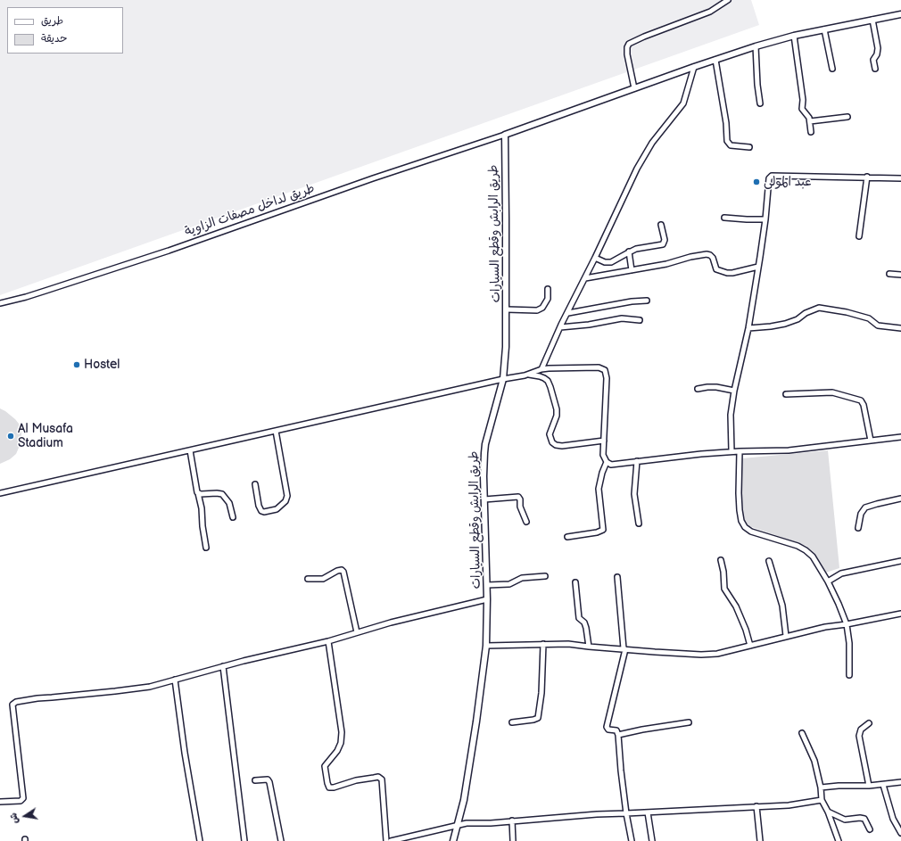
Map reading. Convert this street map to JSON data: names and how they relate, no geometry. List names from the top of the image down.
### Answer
{
  "streets": {
    "main road": ["طريق الرابش وقطع السيارات"],
    "street": ["طريق لداخل مصفات الزاوية"]
  },
  "crossings": [
    ["طريق لداخل مصفات الزاوية", "طريق الرابش وقطع السيارات"]
  ],
  "places": ["عبد المولى", "Hostel", "Al Musafa Stadium"],
  "legend": ["طريق", "حديقة"],
  "north": "left"
}
